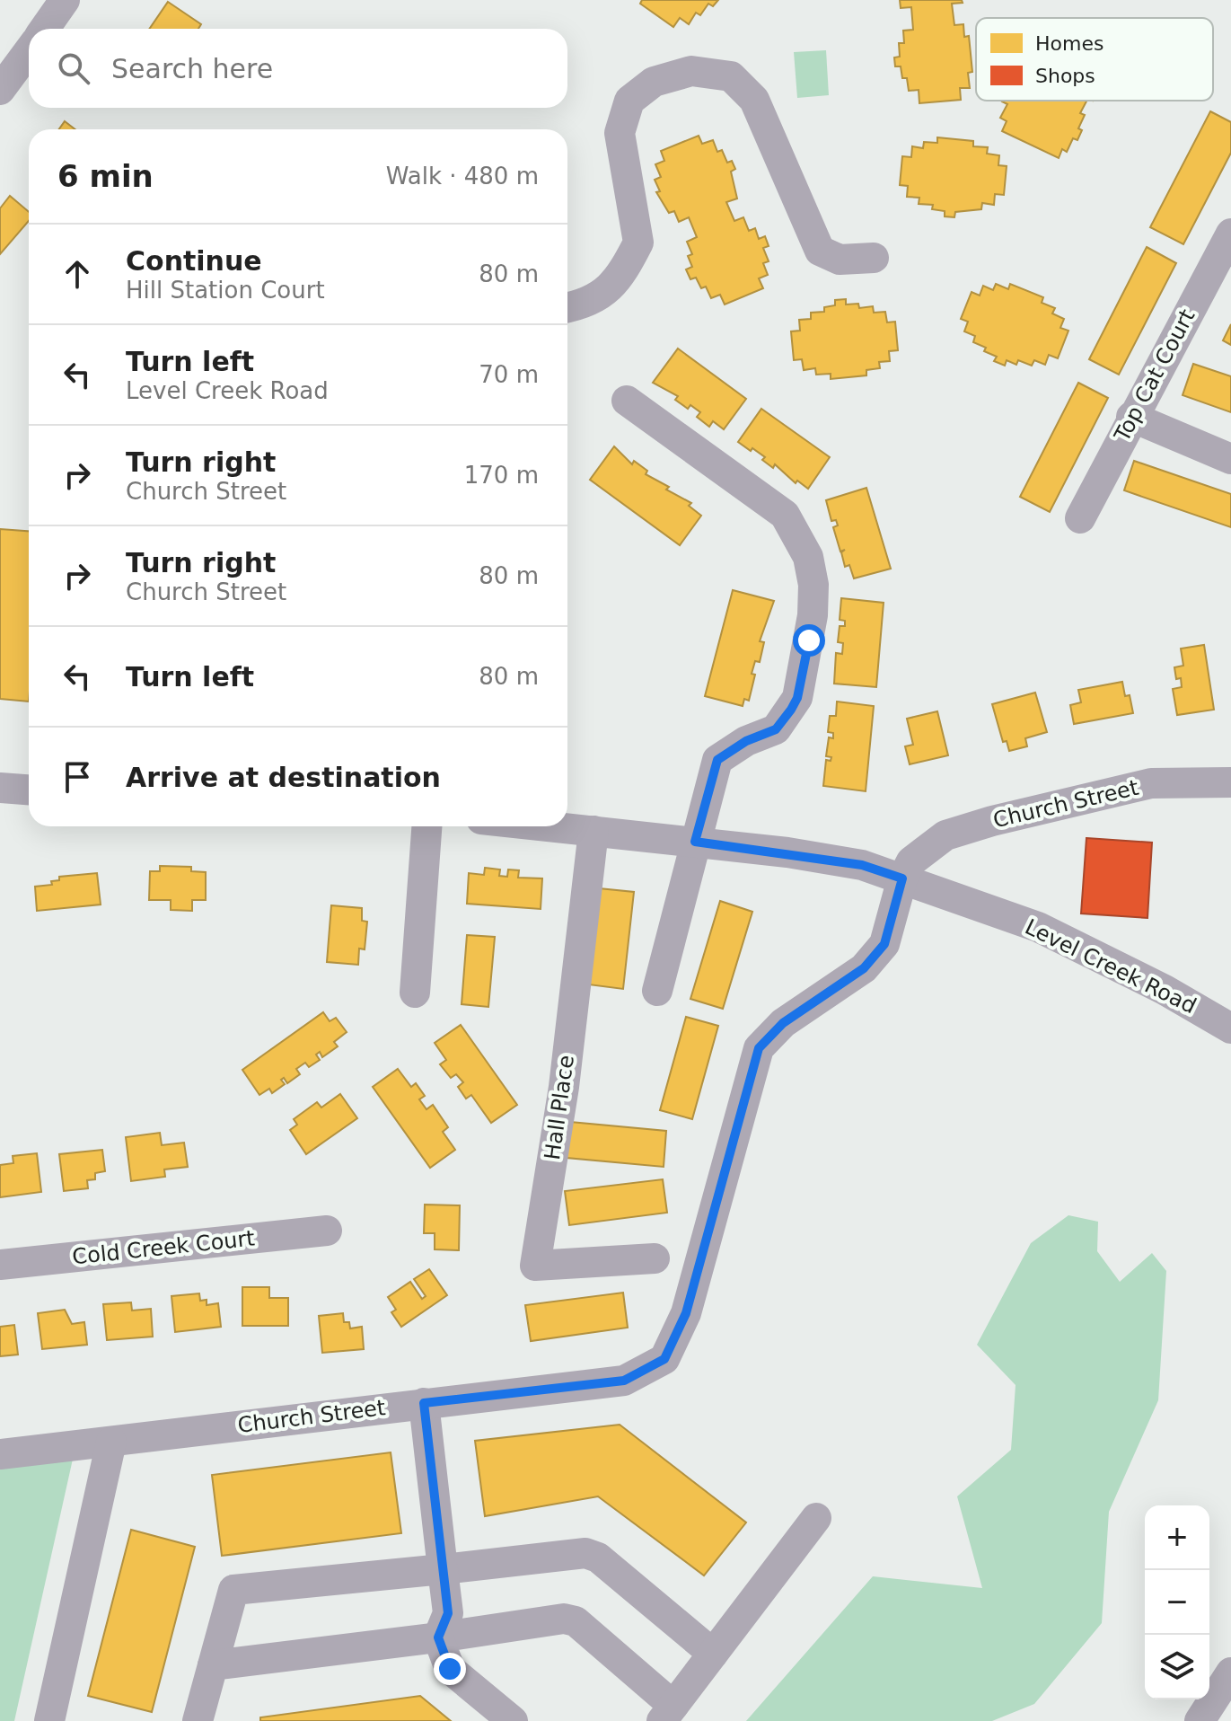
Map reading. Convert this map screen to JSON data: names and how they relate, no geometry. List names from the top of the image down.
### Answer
{
  "streets": {
    "street": [
      "Top Cat Court",
      "Church Street",
      "Level Creek Road",
      "Hall Place",
      "Cold Creek Court"
    ]
  },
  "crossings": [
    ["Church Street", "Level Creek Road"],
    ["Level Creek Road", "Hall Place"]
  ],
  "legend": ["Homes", "Shops"],
  "page": {
    "search": "Search here",
    "heading": ["6 min", "Walk · 480 m"],
    "list": [
      ["Continue", "Hill Station Court", "80 m"],
      ["Turn left", "Level Creek Road", "70 m"],
      ["Turn right", "Church Street", "170 m"],
      ["Turn right", "Church Street", "80 m"],
      ["Turn left", "80 m"],
      "Arrive at destination"
    ],
    "map_buttons": ["+", "−"]
  }
}
